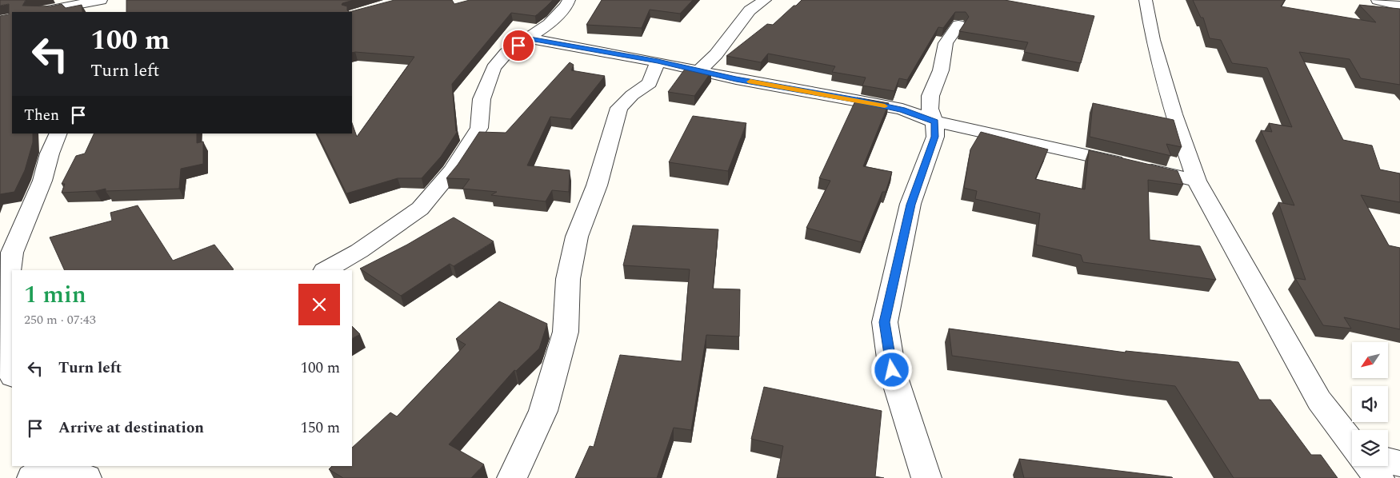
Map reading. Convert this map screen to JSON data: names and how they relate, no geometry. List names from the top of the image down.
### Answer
{
  "north": "bottom left",
  "page": {
    "turn": ["100 m", "Turn left"],
    "then": "Then",
    "heading": ["1 min", "250 m · 07:43"],
    "list": [
      {
        "name": "Turn left",
        "value": "100 m"
      },
      {
        "name": "Arrive at destination",
        "value": "150 m"
      }
    ]
  }
}
